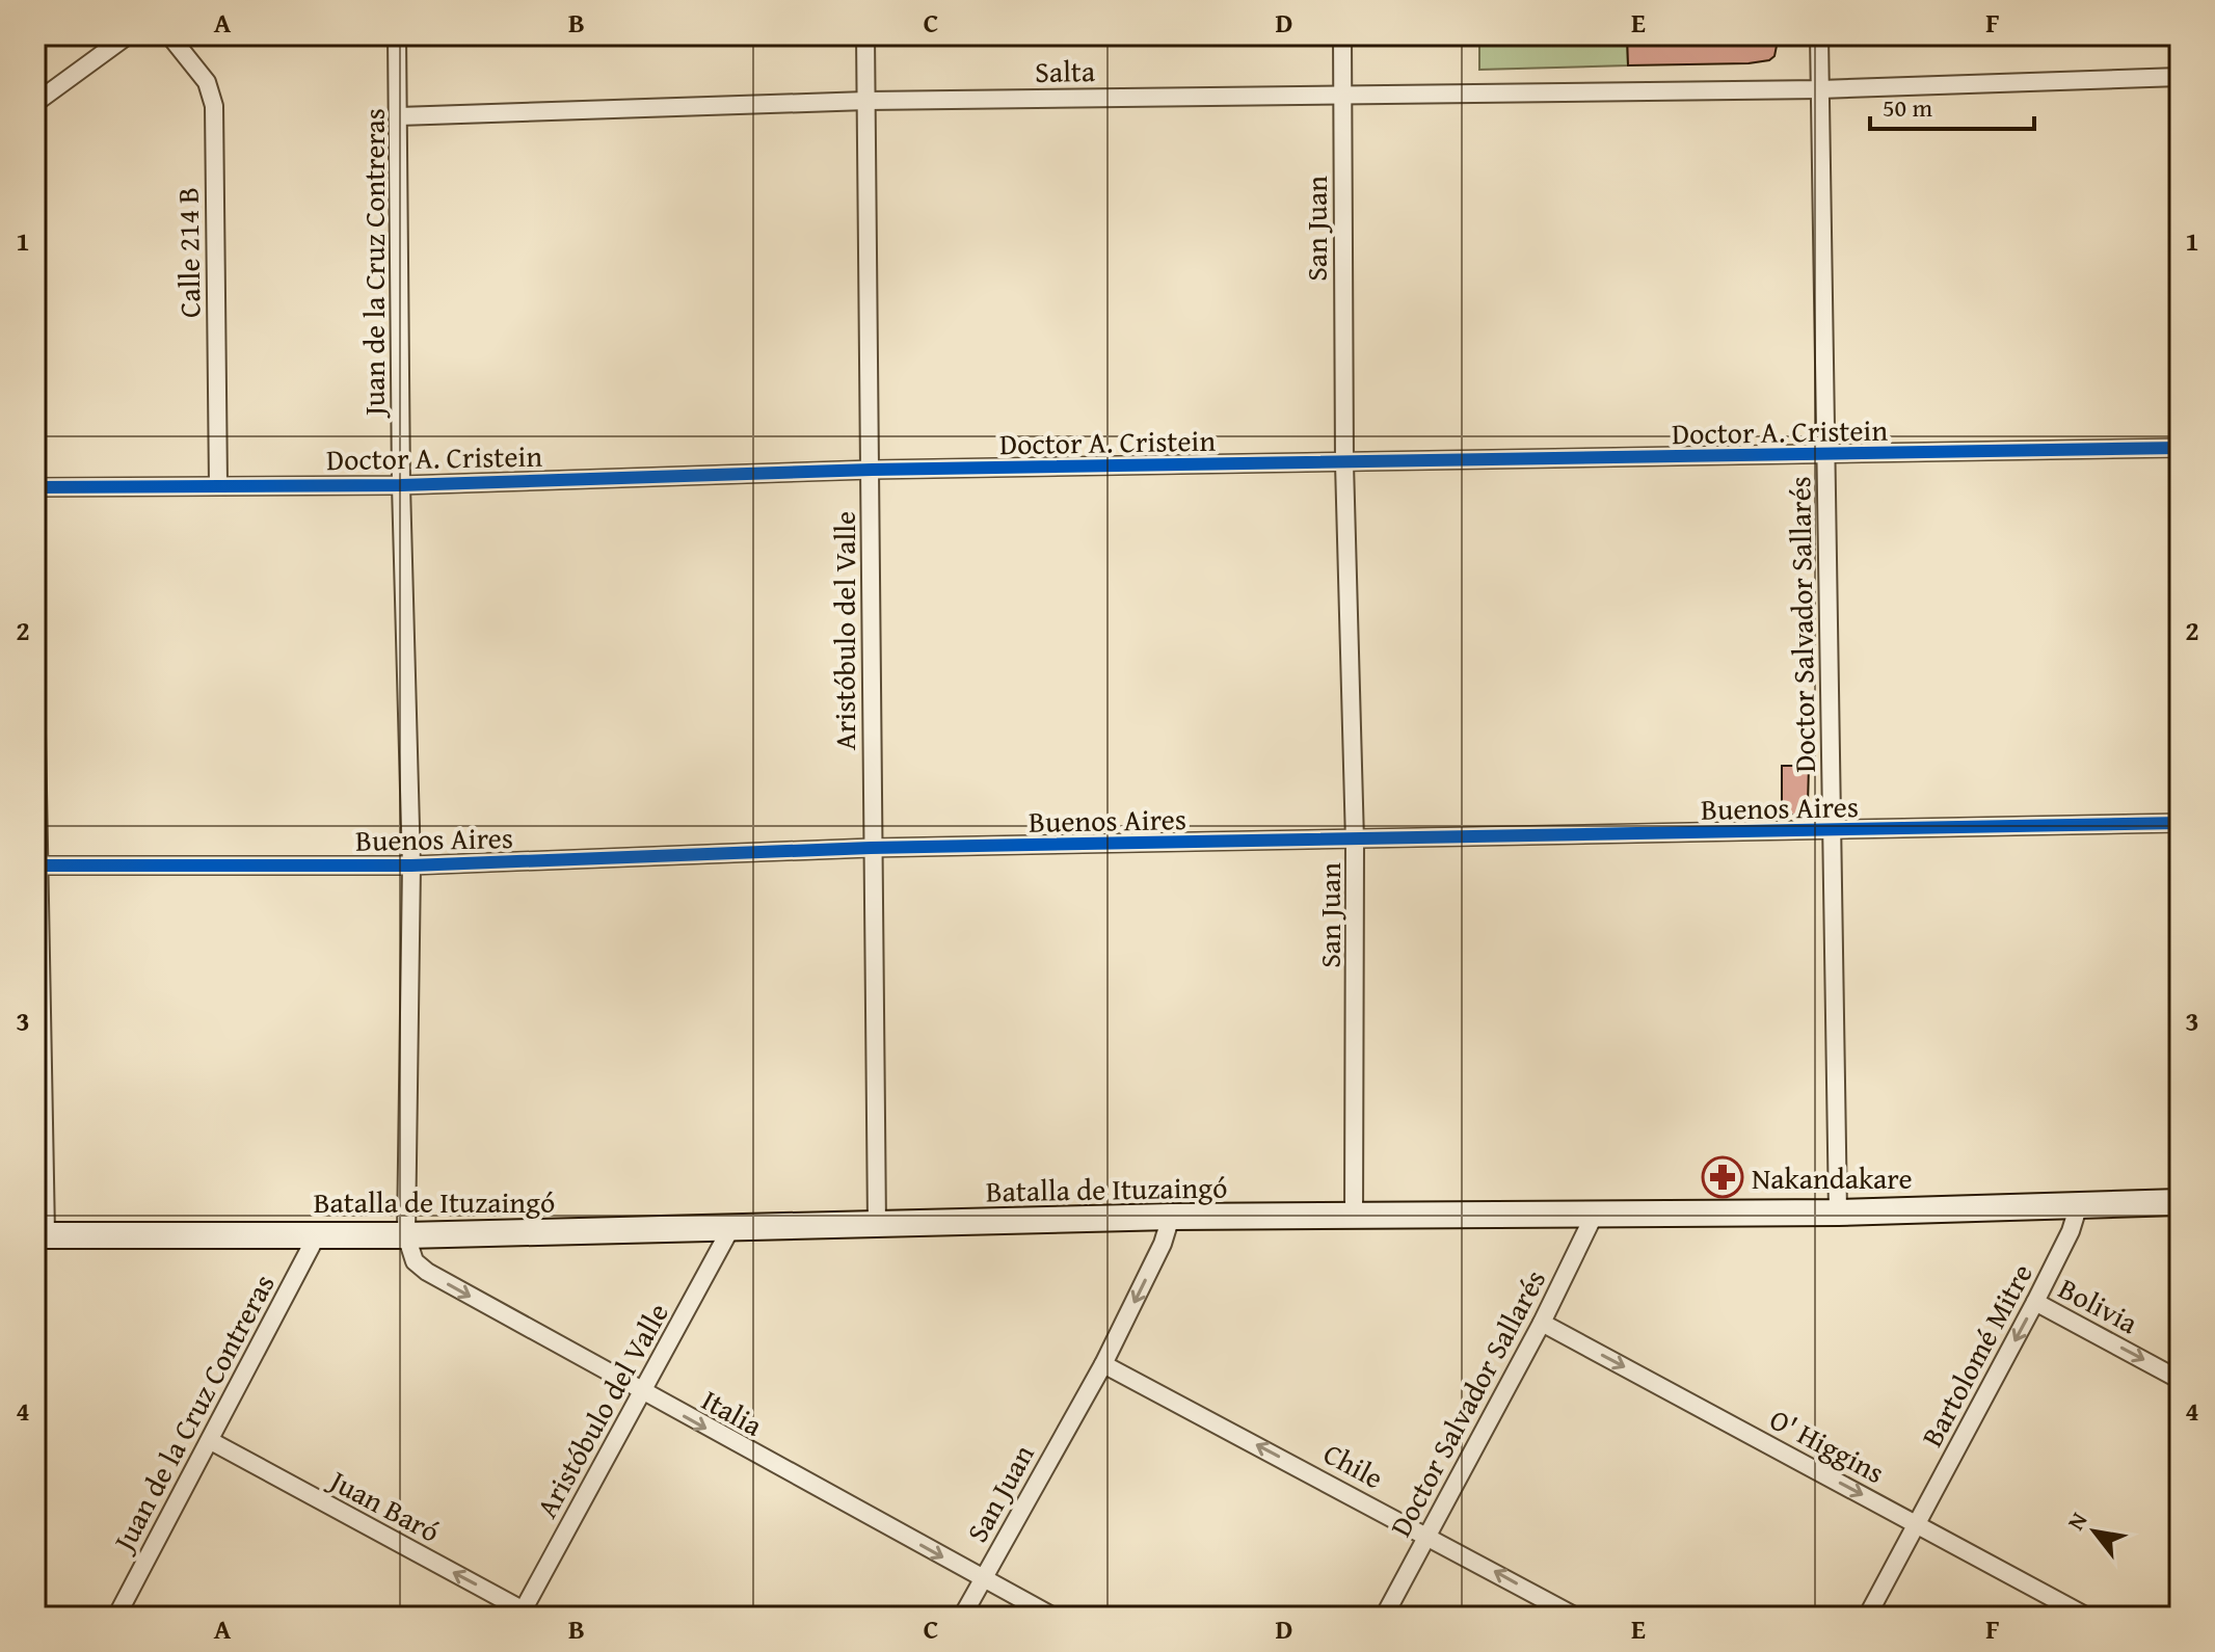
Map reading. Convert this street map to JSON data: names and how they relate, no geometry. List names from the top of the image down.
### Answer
{
  "streets": {
    "main road": ["Batalla de Ituzaingó"],
    "street": [
      "Salta",
      "San Juan",
      "Calle 214 B",
      "Juan de la Cruz Contreras",
      "Doctor A. Cristein",
      "Doctor Salvador Sallarés",
      "Aristóbulo del Valle",
      "Buenos Aires",
      "Bolivia",
      "Bartolomé Mitre",
      "Italia",
      "O' Higgins",
      "Chile",
      "Juan Baró"
    ]
  },
  "crossings": [
    ["Salta", "San Juan"],
    ["Salta", "Juan de la Cruz Contreras"],
    ["Salta", "Doctor Salvador Sallarés"],
    ["Salta", "Aristóbulo del Valle"],
    ["San Juan", "Doctor A. Cristein"],
    ["San Juan", "Buenos Aires"],
    ["San Juan", "Batalla de Ituzaingó"],
    ["San Juan", "Italia"],
    ["San Juan", "Chile"],
    ["Calle 214 B", "Doctor A. Cristein"],
    ["Juan de la Cruz Contreras", "Doctor A. Cristein"],
    ["Juan de la Cruz Contreras", "Buenos Aires"],
    ["Juan de la Cruz Contreras", "Batalla de Ituzaingó"],
    ["Juan de la Cruz Contreras", "Italia"],
    ["Juan de la Cruz Contreras", "Juan Baró"],
    ["Doctor A. Cristein", "Doctor Salvador Sallarés"],
    ["Doctor A. Cristein", "Aristóbulo del Valle"],
    ["Doctor Salvador Sallarés", "Buenos Aires"],
    ["Doctor Salvador Sallarés", "Batalla de Ituzaingó"],
    ["Doctor Salvador Sallarés", "O' Higgins"],
    ["Doctor Salvador Sallarés", "Chile"],
    ["Aristóbulo del Valle", "Buenos Aires"],
    ["Aristóbulo del Valle", "Batalla de Ituzaingó"],
    ["Aristóbulo del Valle", "Italia"],
    ["Aristóbulo del Valle", "Juan Baró"],
    ["Batalla de Ituzaingó", "Bartolomé Mitre"],
    ["Batalla de Ituzaingó", "Italia"],
    ["Bolivia", "Bartolomé Mitre"],
    ["Bartolomé Mitre", "O' Higgins"]
  ],
  "one_way": [
    "Bolivia",
    "Bartolomé Mitre",
    "Italia",
    "O' Higgins",
    "Chile",
    "Juan Baró"
  ],
  "places": {
    "pharmacy": ["Nakandakare"]
  },
  "scale_bar": "50 m",
  "north": "top left",
  "grid": {
    "columns": [
      "A",
      "B",
      "C",
      "D",
      "E",
      "F"
    ],
    "rows": [
      "1",
      "2",
      "3",
      "4"
    ]
  }
}
